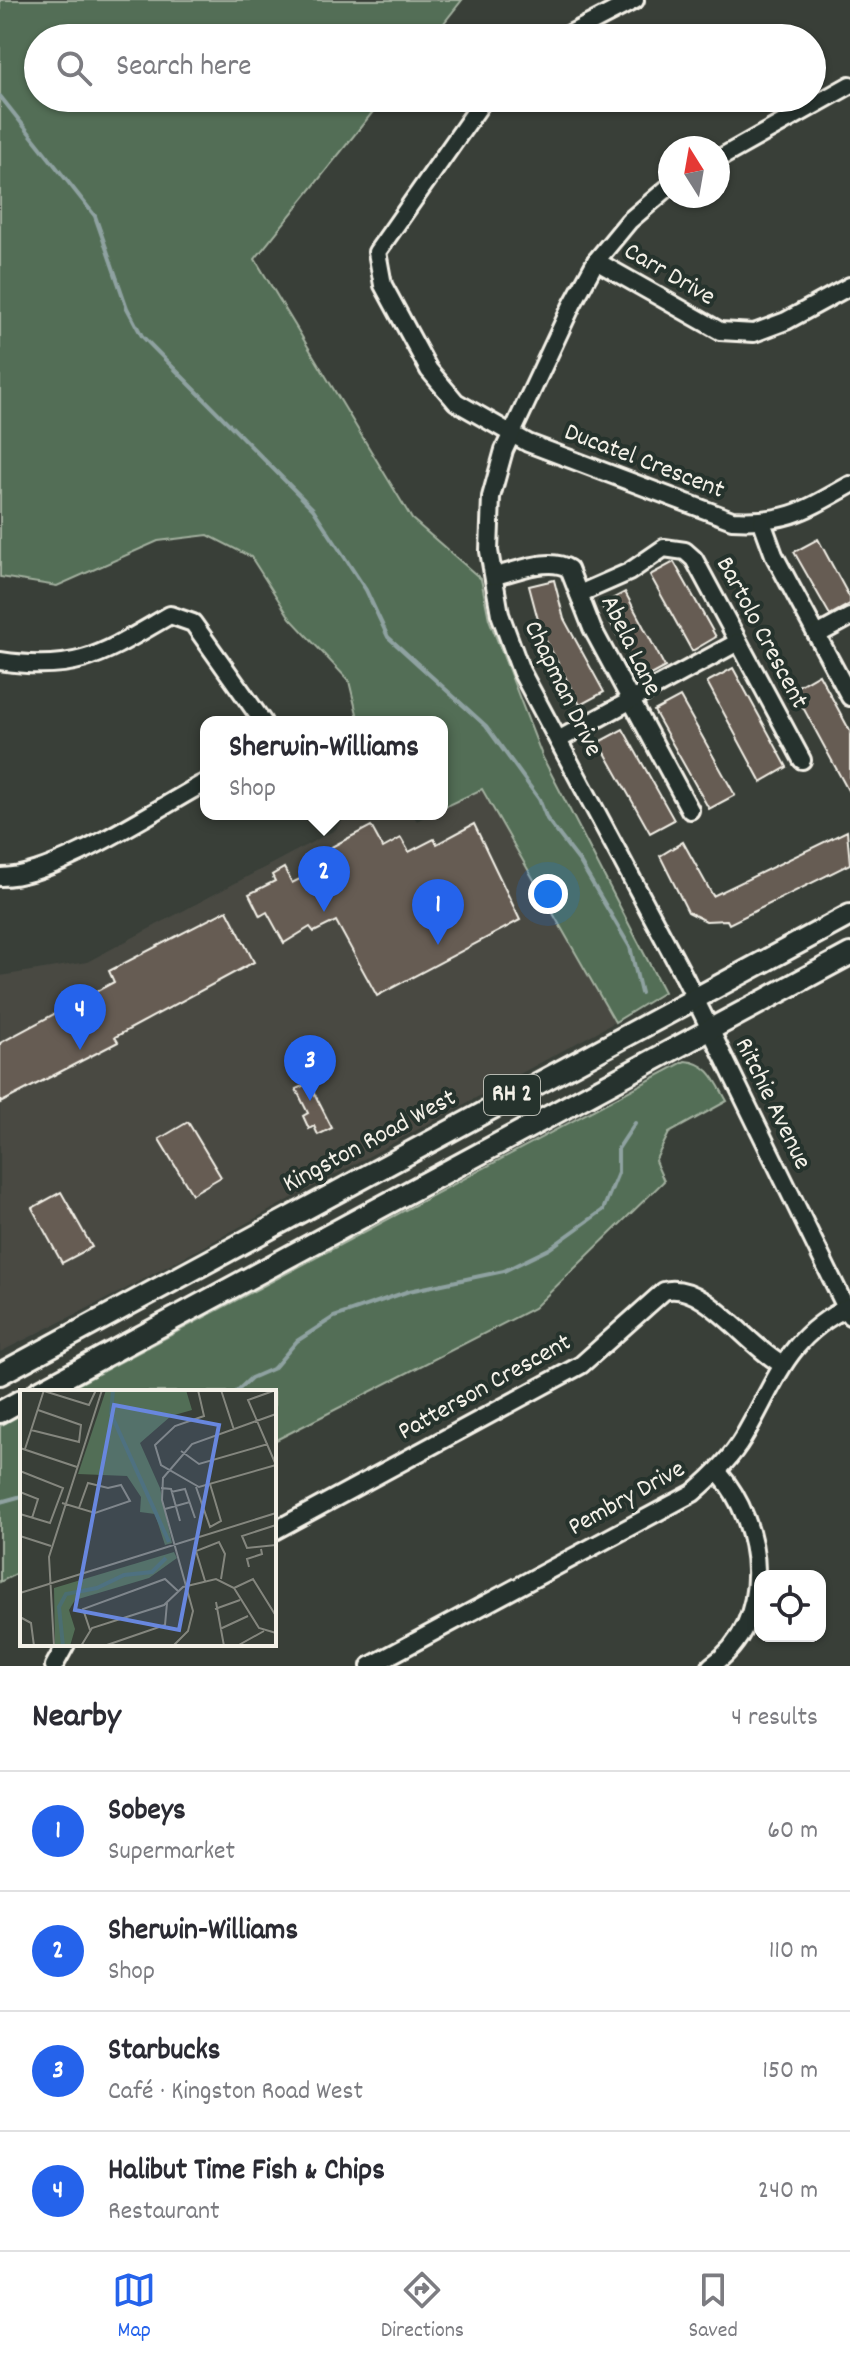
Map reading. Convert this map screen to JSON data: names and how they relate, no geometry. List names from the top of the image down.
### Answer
{
  "streets": {
    "main road": ["RH 2", "Kingston Road West"],
    "street": [
      "Carr Drive",
      "Ducatel Crescent",
      "Bartolo Crescent",
      "Abela Lane",
      "Chapman Drive",
      "Ritchie Avenue",
      "Patterson Crescent",
      "Pembry Drive"
    ]
  },
  "crossings": [
    ["Carr Drive", "Chapman Drive"],
    ["Ducatel Crescent", "Chapman Drive"],
    ["Bartolo Crescent", "Abela Lane"],
    ["Abela Lane", "Chapman Drive"],
    ["Chapman Drive", "Ritchie Avenue"],
    ["Chapman Drive", "Kingston Road West"],
    ["RH 2", "Ritchie Avenue"],
    ["Ritchie Avenue", "Kingston Road West"],
    ["Ritchie Avenue", "Pembry Drive"],
    ["Patterson Crescent", "Pembry Drive"]
  ],
  "north": "top",
  "page": {
    "search": "Search here",
    "popup": ["Sherwin-Williams", "Shop"],
    "pins": [
      "2",
      "1",
      "4",
      "3"
    ],
    "heading": ["Nearby", "4 results"],
    "list": [
      {
        "mark": "1",
        "name": "Sobeys",
        "note": "Supermarket",
        "value": "60 m"
      },
      {
        "mark": "2",
        "name": "Sherwin-Williams",
        "note": "Shop",
        "value": "110 m"
      },
      {
        "mark": "3",
        "name": "Starbucks",
        "note": "Café · Kingston Road West",
        "value": "150 m"
      },
      {
        "mark": "4",
        "name": "Halibut Time Fish & Chips",
        "note": "Restaurant",
        "value": "240 m"
      }
    ],
    "nav": ["Map", "Directions", "Saved"]
  }
}
